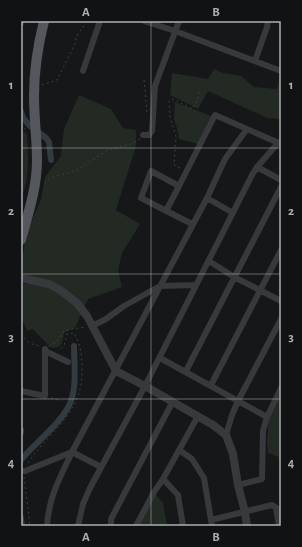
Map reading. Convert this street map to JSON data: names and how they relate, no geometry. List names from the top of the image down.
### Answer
{
  "grid": {
    "columns": ["A", "B"],
    "rows": [
      "1",
      "2",
      "3",
      "4"
    ]
  }
}
